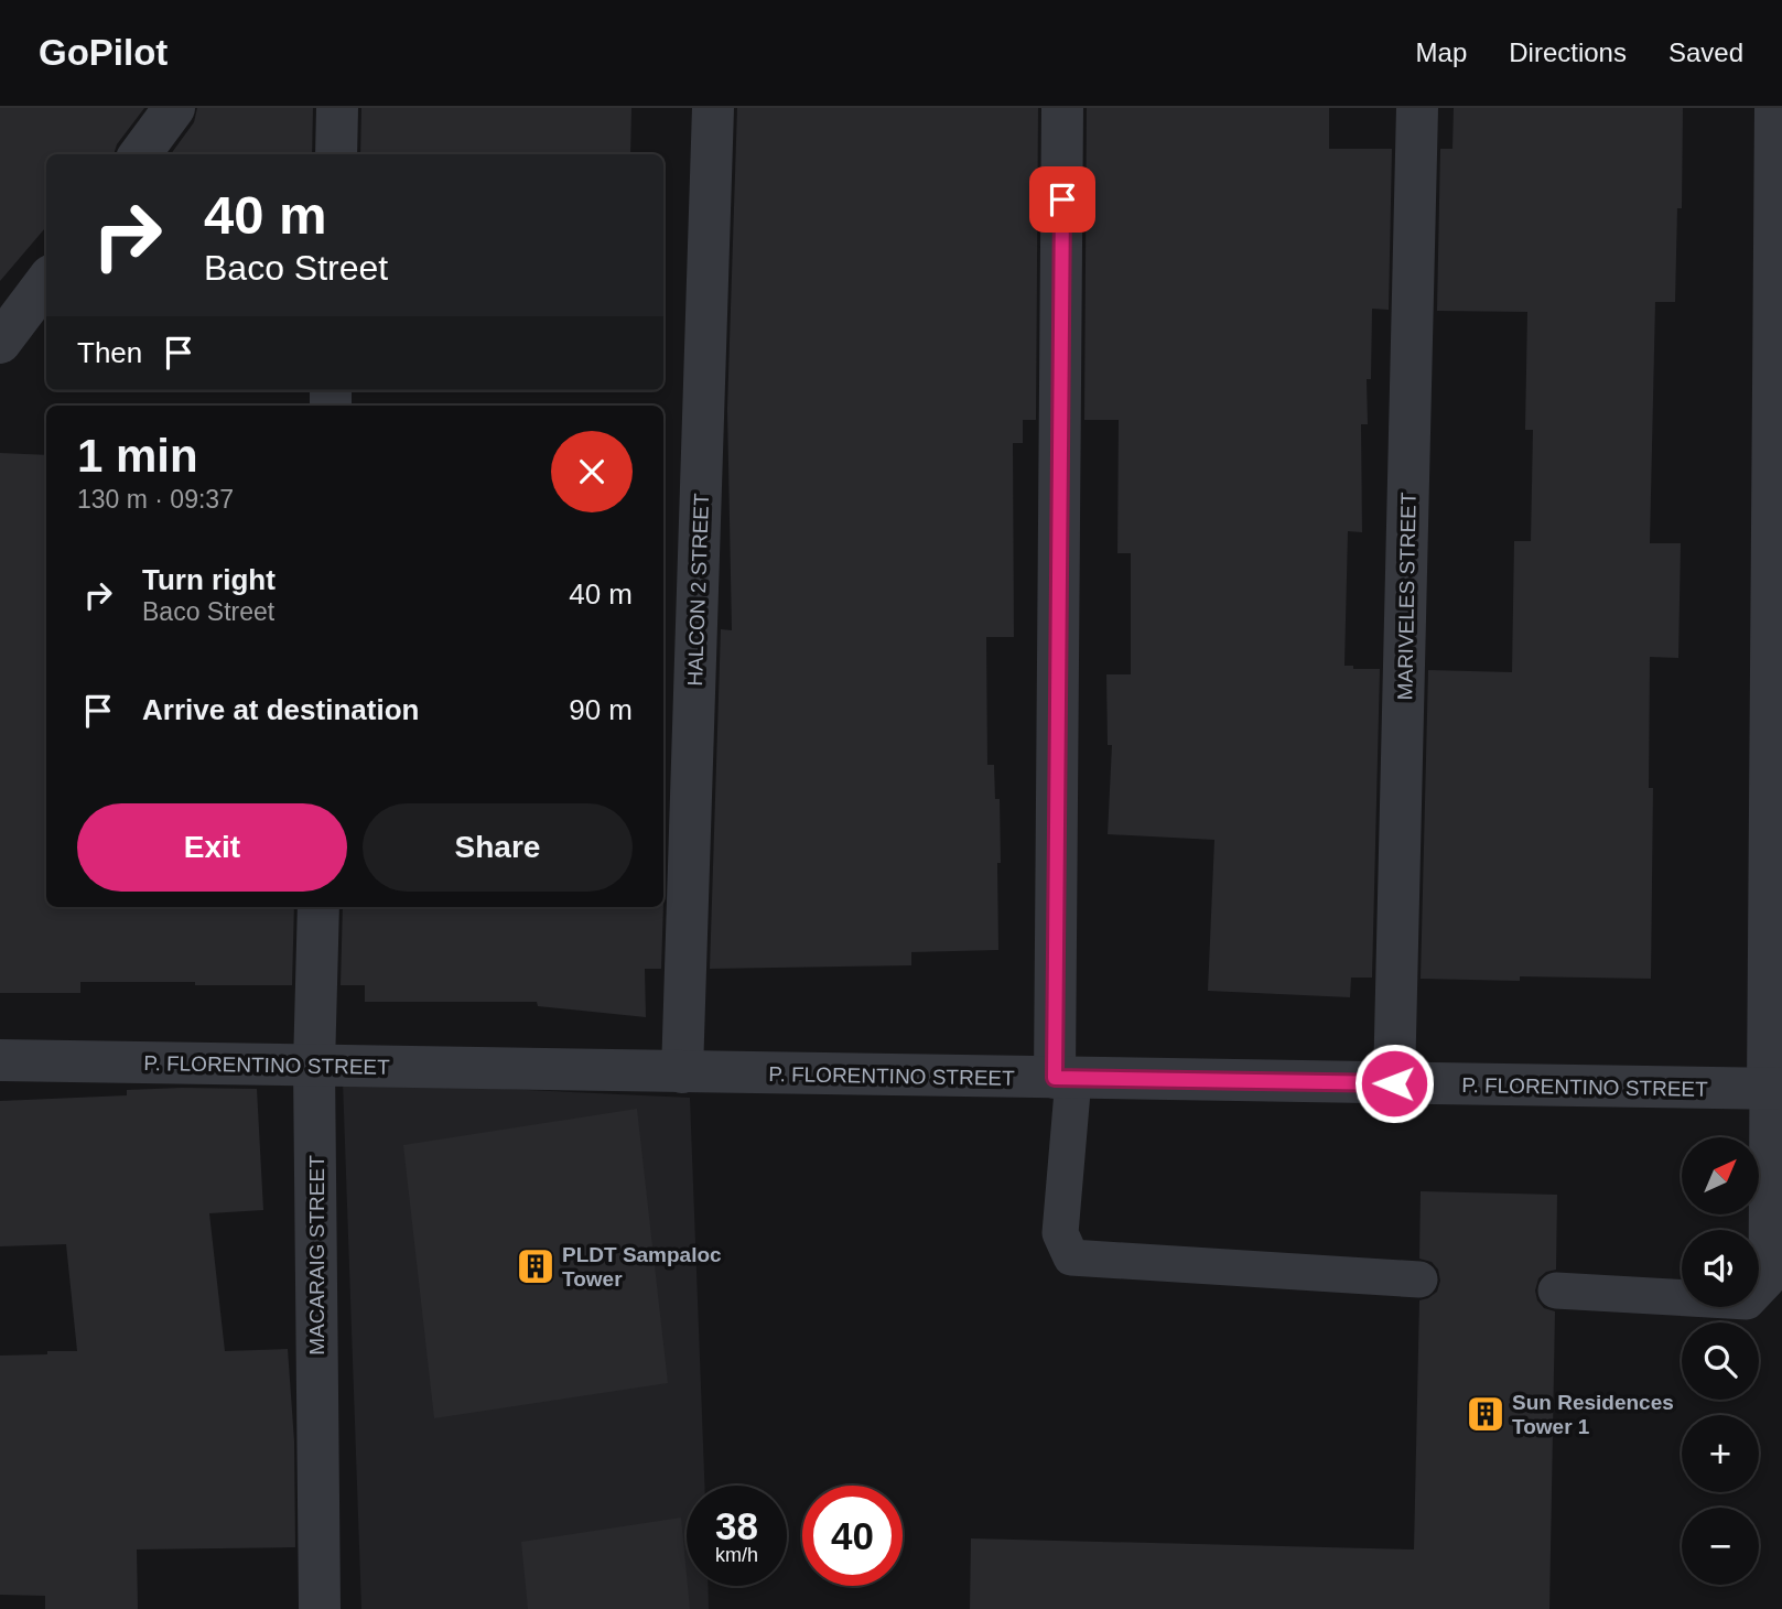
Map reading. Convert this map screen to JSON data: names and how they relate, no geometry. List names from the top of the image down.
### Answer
{
  "streets": {
    "street": [
      "HALCON 2 STREET",
      "MARIVELES STREET",
      "P. FLORENTINO STREET",
      "MACARAIG STREET"
    ]
  },
  "crossings": [
    ["HALCON 2 STREET", "P. FLORENTINO STREET"],
    ["MARIVELES STREET", "P. FLORENTINO STREET"],
    ["P. FLORENTINO STREET", "MACARAIG STREET"]
  ],
  "places": {
    "building": ["PLDT Sampaloc Tower", "Sun Residences Tower 1"]
  },
  "north": "top right",
  "page": {
    "header": "GoPilot",
    "nav": ["Map", "Directions", "Saved"],
    "turn": ["40 m", "Baco Street"],
    "then": "Then",
    "heading": ["1 min", "130 m · 09:37"],
    "list": [
      {
        "name": "Turn right",
        "note": "Baco Street",
        "value": "40 m"
      },
      {
        "name": "Arrive at destination",
        "value": "90 m"
      }
    ],
    "buttons": ["Exit", "Share"],
    "map_buttons": ["+", "−"],
    "speed": "38 km/h",
    "limit": "40"
  }
}
